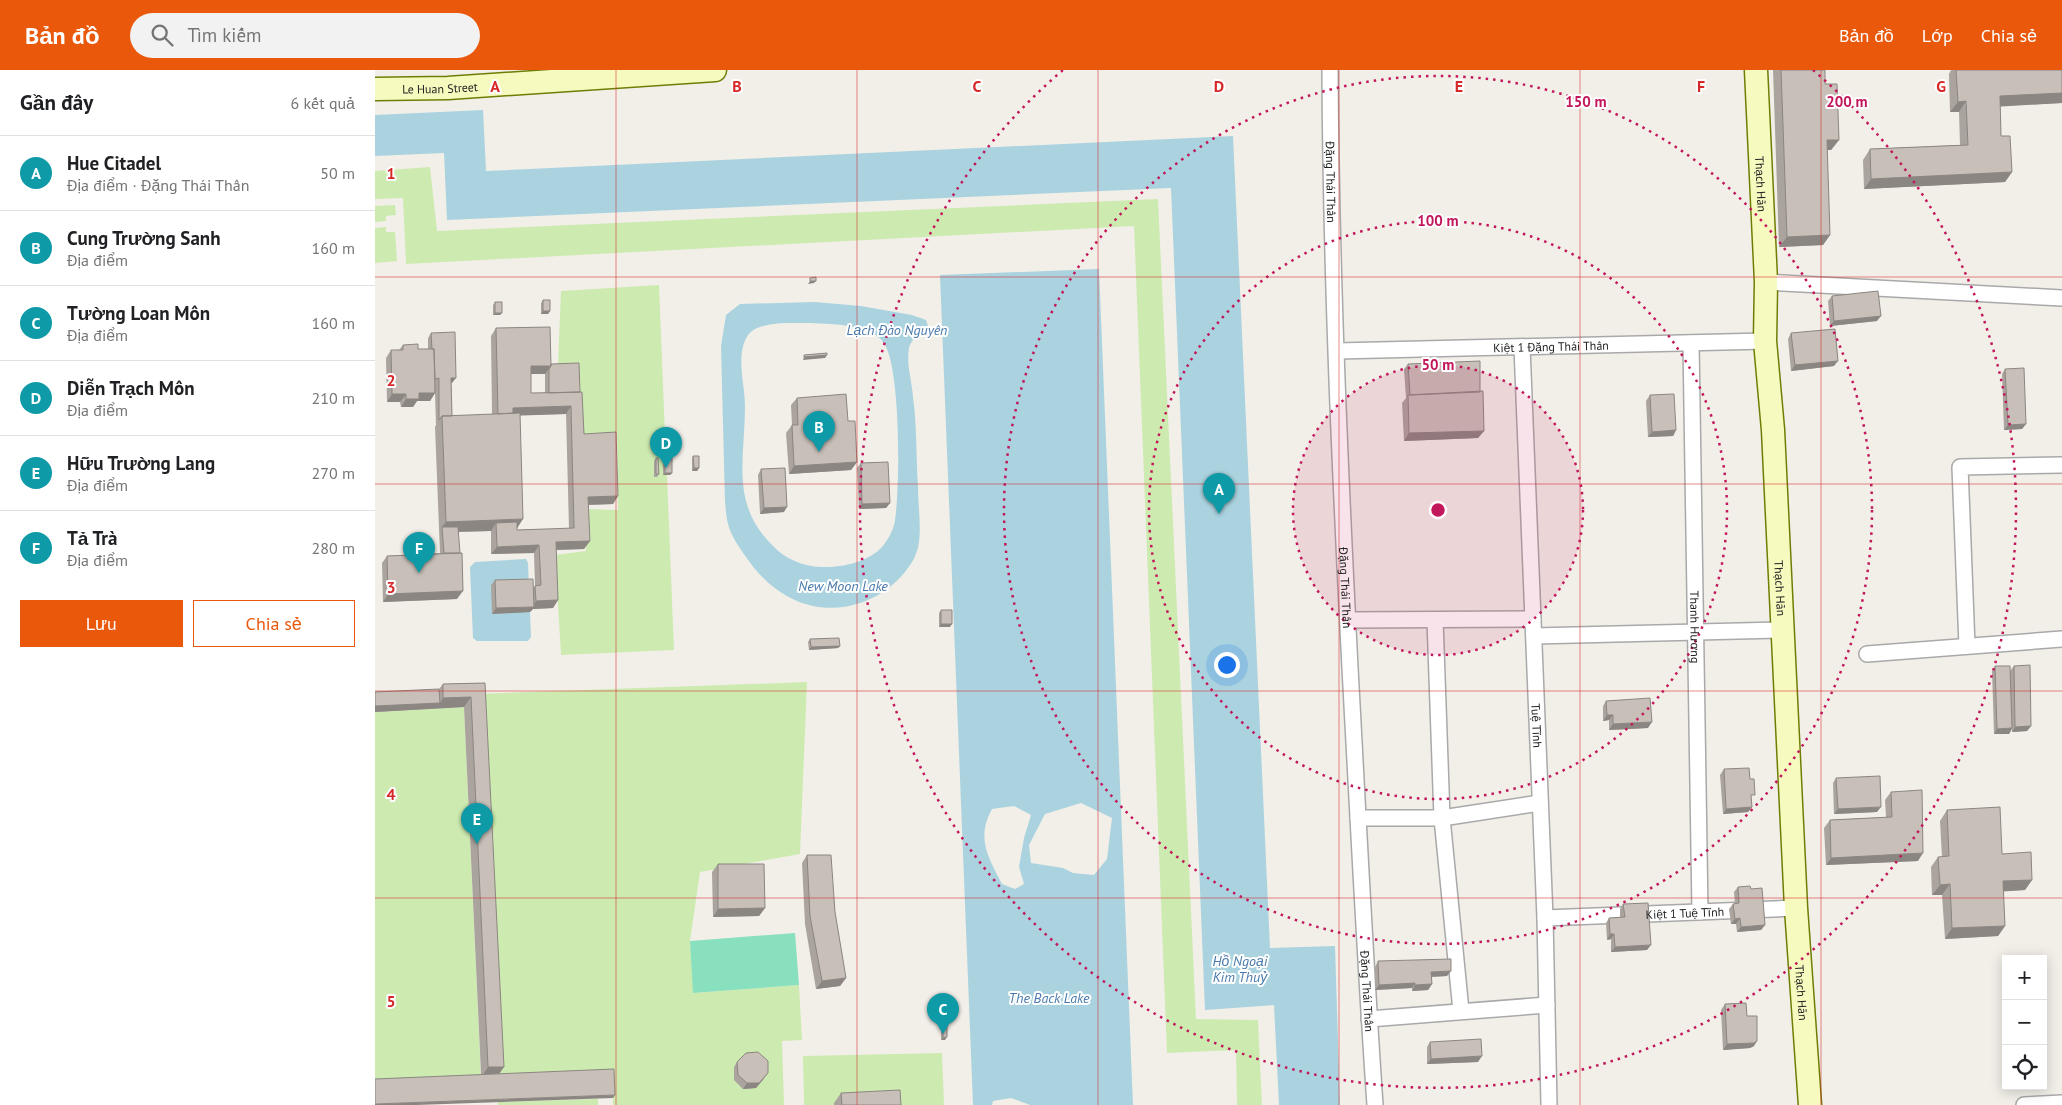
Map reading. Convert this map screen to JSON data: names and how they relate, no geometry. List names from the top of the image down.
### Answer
{
  "streets": {
    "street": [
      "Le Huan Street",
      "Đặng Thái Thân",
      "Thạch Hãn",
      "Kiệt 1 Đặng Thái Thân",
      "Thanh Hương",
      "Tuệ Tĩnh",
      "Kiệt 1 Tuệ Tĩnh"
    ]
  },
  "crossings": [
    ["Đặng Thái Thân", "Kiệt 1 Đặng Thái Thân"],
    ["Thạch Hãn", "Kiệt 1 Đặng Thái Thân"],
    ["Thạch Hãn", "Kiệt 1 Tuệ Tĩnh"],
    ["Kiệt 1 Đặng Thái Thân", "Thanh Hương"],
    ["Kiệt 1 Đặng Thái Thân", "Tuệ Tĩnh"],
    ["Thanh Hương", "Kiệt 1 Tuệ Tĩnh"],
    ["Tuệ Tĩnh", "Kiệt 1 Tuệ Tĩnh"]
  ],
  "water": [
    "Lạch Đào Nguyên",
    "New Moon Lake",
    "Hồ Ngoại Kim Thuỷ",
    "The Back Lake"
  ],
  "page": {
    "header": "Bản đồ",
    "search": "Tìm kiếm",
    "nav": ["Bản đồ", "Lớp", "Chia sẻ"],
    "heading": ["Gần đây", "6 kết quả"],
    "list": [
      {
        "mark": "A",
        "name": "Hue Citadel",
        "note": "Địa điểm · Đặng Thái Thân",
        "value": "50 m"
      },
      {
        "mark": "B",
        "name": "Cung Trường Sanh",
        "note": "Địa điểm",
        "value": "160 m"
      },
      {
        "mark": "C",
        "name": "Tường Loan Môn",
        "note": "Địa điểm",
        "value": "160 m"
      },
      {
        "mark": "D",
        "name": "Diễn Trạch Môn",
        "note": "Địa điểm",
        "value": "210 m"
      },
      {
        "mark": "E",
        "name": "Hữu Trường Lang",
        "note": "Địa điểm",
        "value": "270 m"
      },
      {
        "mark": "F",
        "name": "Tả Trà",
        "note": "Địa điểm",
        "value": "280 m"
      }
    ],
    "pins": [
      "B",
      "D",
      "A",
      "F",
      "E",
      "C"
    ],
    "buttons": ["Lưu", "Chia sẻ"],
    "map_buttons": ["+", "−"]
  },
  "grid": {
    "columns": [
      "A",
      "B",
      "C",
      "D",
      "E",
      "F",
      "G"
    ],
    "rows": [
      "1",
      "2",
      "3",
      "4",
      "5"
    ]
  },
  "rings": [
    "200 m",
    "150 m",
    "100 m",
    "50 m"
  ]
}
